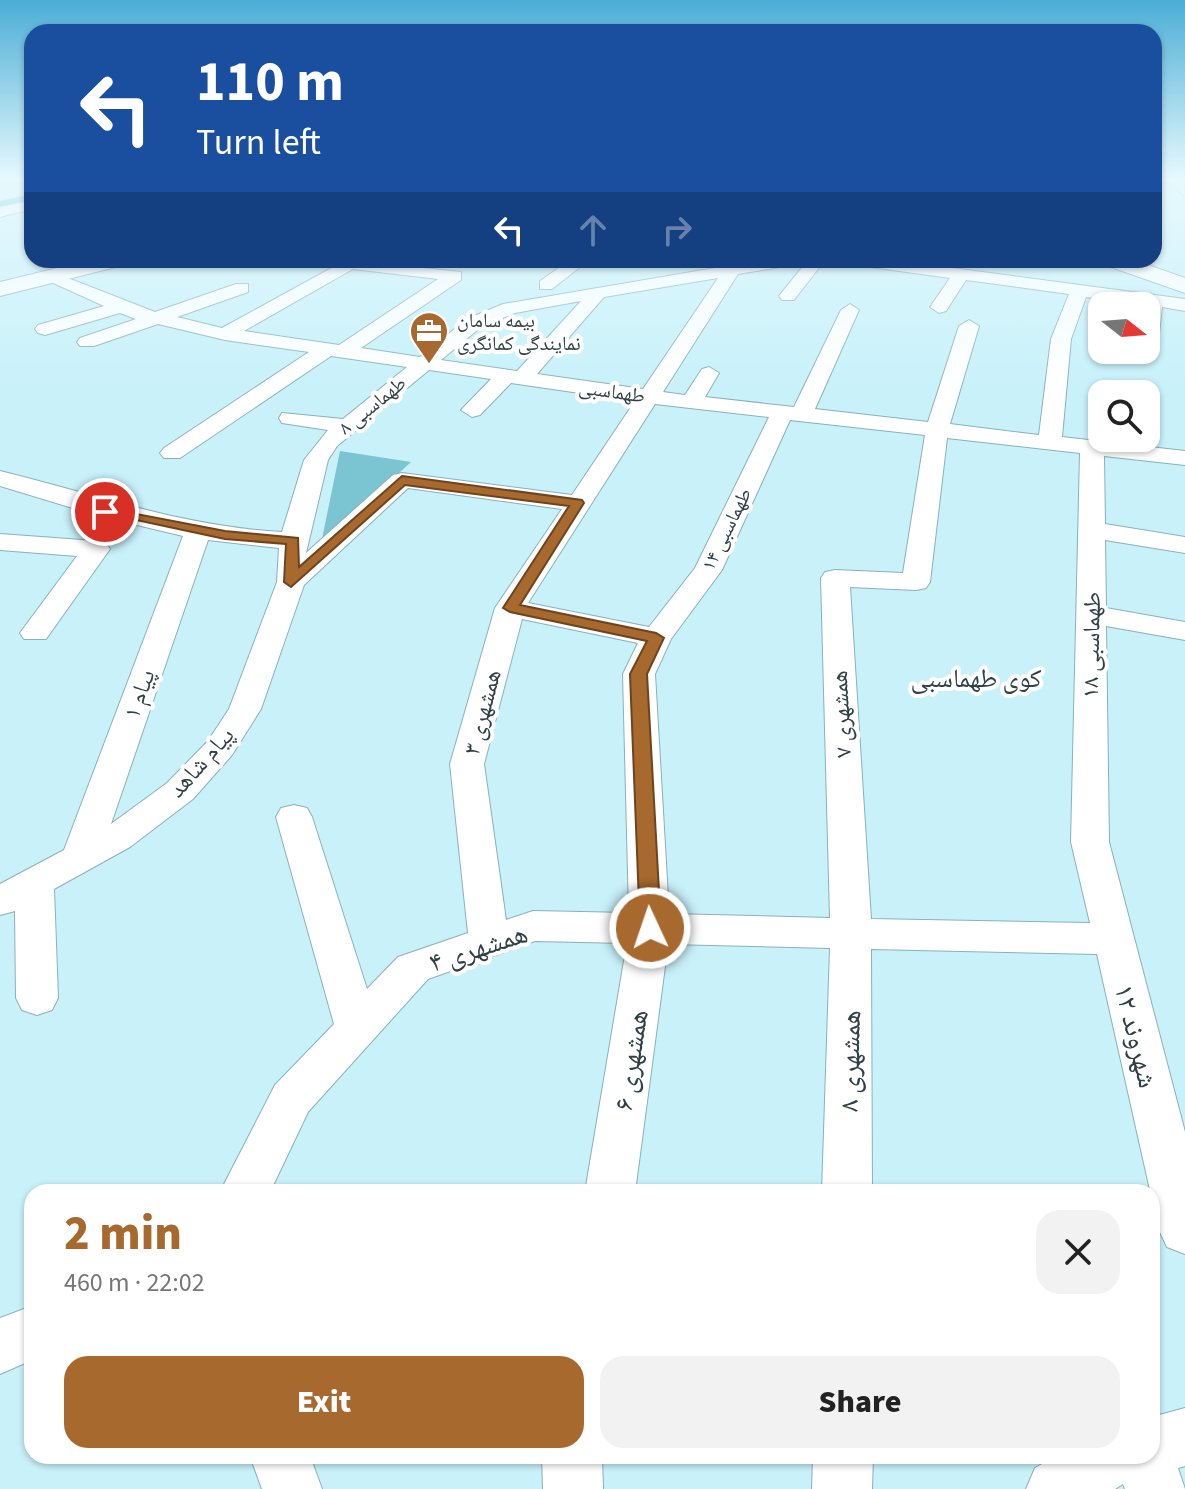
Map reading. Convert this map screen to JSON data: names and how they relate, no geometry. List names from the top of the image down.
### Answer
{
  "streets": {
    "street": [
      "طهماسبی",
      "۸ طهماسبی",
      "۱۴ طهماسبی",
      "۱۸ طهماسبی",
      "۱ پیام",
      "۳ همشهری",
      "۷ همشهری",
      "پیام شاهد",
      "همشهری ۴",
      "شهروند ۱۲",
      "۶ همشهری",
      "۸ همشهری"
    ]
  },
  "crossings": [
    ["طهماسبی", "۸ طهماسبی"],
    ["طهماسبی", "۱۴ طهماسبی"],
    ["طهماسبی", "۳ همشهری"],
    ["طهماسبی", "۷ همشهری"],
    ["۸ طهماسبی", "۳ همشهری"],
    ["۸ طهماسبی", "پیام شاهد"],
    ["۱۴ طهماسبی", "همشهری ۴"],
    ["۱۴ طهماسبی", "۶ همشهری"],
    ["۱۸ طهماسبی", "شهروند ۱۲"],
    ["۱ پیام", "پیام شاهد"],
    ["۳ همشهری", "همشهری ۴"],
    ["۷ همشهری", "همشهری ۴"],
    ["۷ همشهری", "۸ همشهری"],
    ["همشهری ۴", "شهروند ۱۲"],
    ["همشهری ۴", "۶ همشهری"],
    ["همشهری ۴", "۸ همشهری"]
  ],
  "districts": ["کوی طهماسبی"],
  "places": {
    "office": ["بیمه سامان نمایندگی کمانگری"]
  },
  "north": "right",
  "page": {
    "turn": ["110 m", "Turn left"],
    "heading": ["2 min", "460 m · 22:02"],
    "buttons": ["Exit", "Share"]
  }
}
